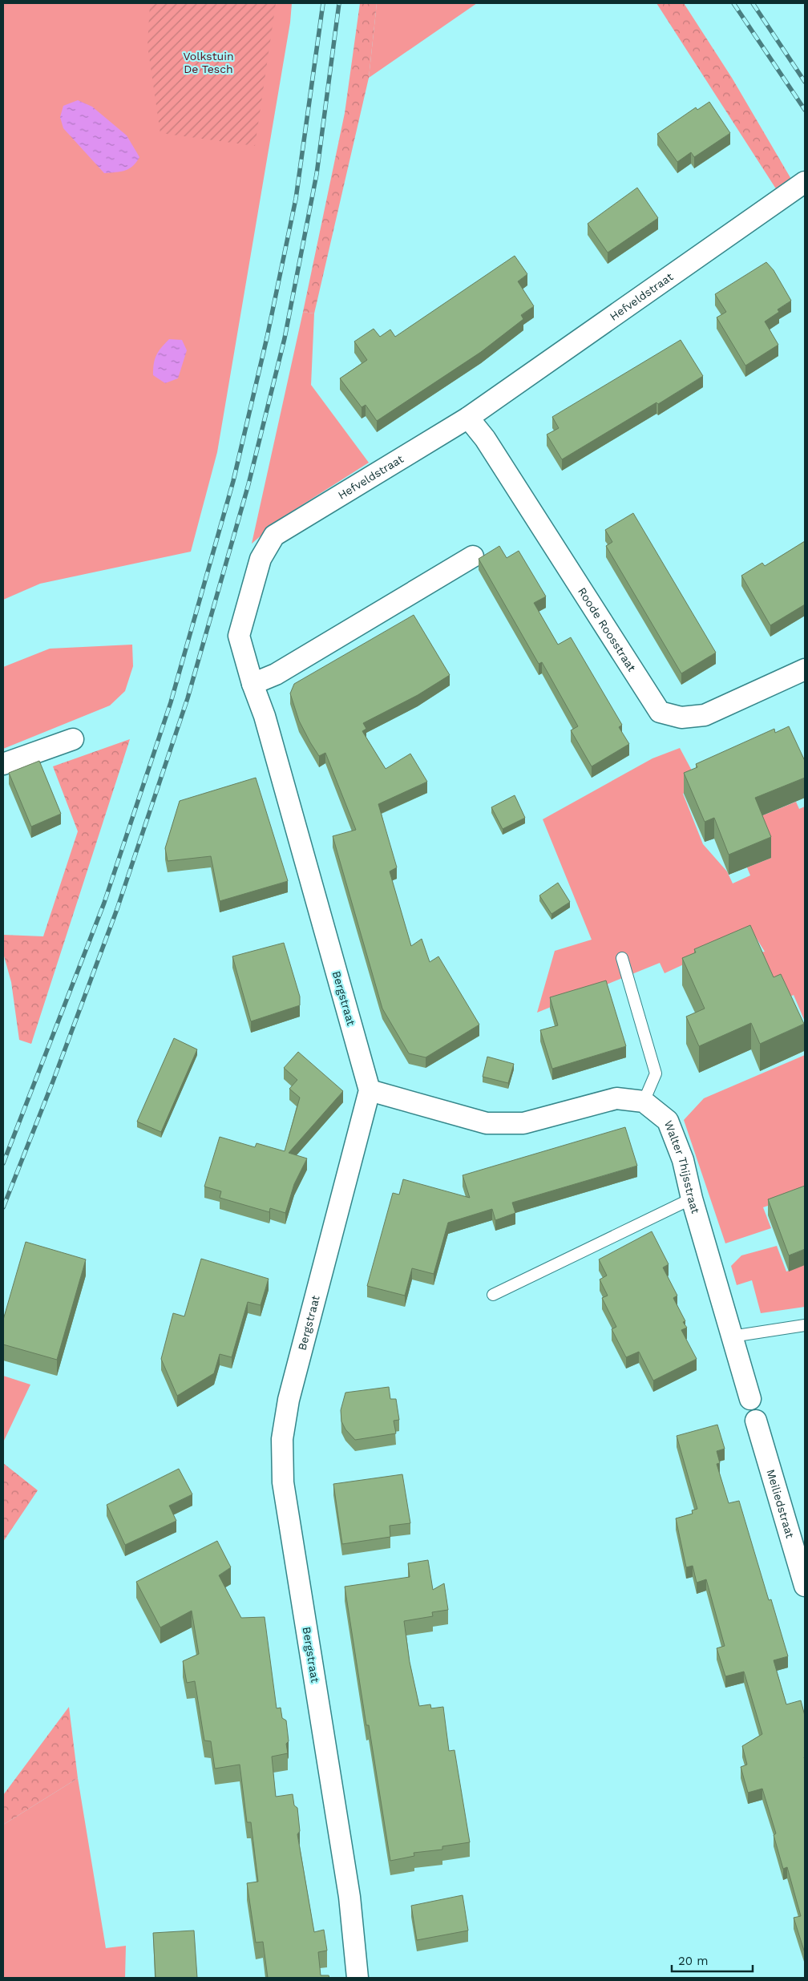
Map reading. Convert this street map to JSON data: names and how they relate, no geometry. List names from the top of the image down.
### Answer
{
  "streets": {
    "street": [
      "Hefveldstraat",
      "Roode Roosstraat",
      "Bergstraat",
      "Walter Thijsstraat",
      "Meiliedstraat"
    ]
  },
  "crossings": [
    ["Hefveldstraat", "Roode Roosstraat"],
    ["Hefveldstraat", "Bergstraat"]
  ],
  "parks": ["Volkstuin De Tesch"],
  "scale_bar": "20 m"
}
